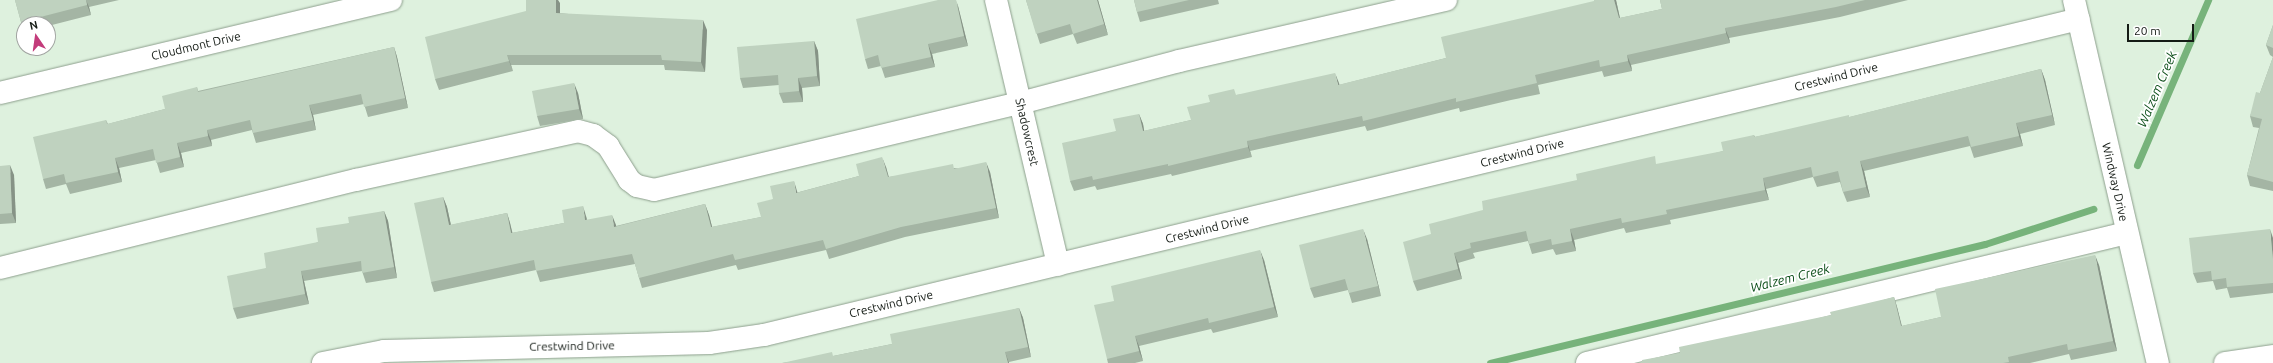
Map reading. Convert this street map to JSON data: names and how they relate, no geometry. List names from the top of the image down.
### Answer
{
  "streets": {
    "street": [
      "Cloudmont Drive",
      "Crestwind Drive",
      "Shadowcrest",
      "Windway Drive"
    ]
  },
  "crossings": [
    ["Crestwind Drive", "Shadowcrest"],
    ["Crestwind Drive", "Windway Drive"]
  ],
  "water": ["Walzem Creek"],
  "scale_bar": "20 m",
  "north": "top"
}
